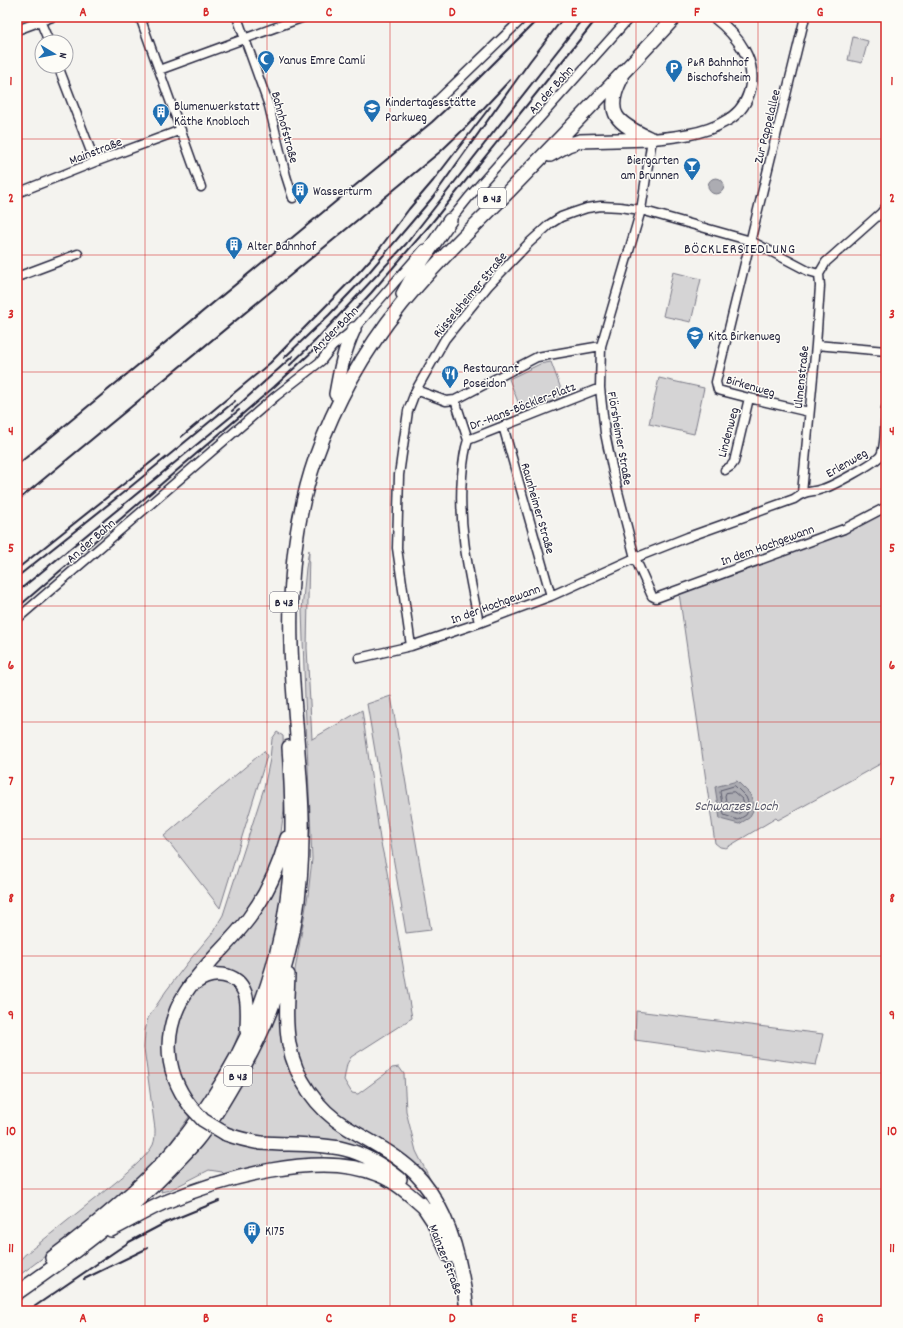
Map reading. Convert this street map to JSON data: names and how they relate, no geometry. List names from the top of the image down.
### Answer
{
  "streets": {
    "highway": ["B 43", "Mainzer Straße"],
    "street": [
      "An der Bahn",
      "Zur Pappelallee",
      "Bahnhofstraße",
      "Mainstraße",
      "Rüsselsheimer Straße",
      "Ulmenstraße",
      "Birkenweg",
      "Dr.-Hans-Böckler-Platz",
      "Lindenweg",
      "Flörsheimer Straße",
      "Erlenweg",
      "Raunheimer Straße",
      "In dem Hochgewann",
      "In der Hochgewann"
    ]
  },
  "crossings": [
    ["Zur Pappelallee", "Birkenweg"],
    ["Rüsselsheimer Straße", "Flörsheimer Straße"],
    ["Rüsselsheimer Straße", "In der Hochgewann"],
    ["Ulmenstraße", "Birkenweg"],
    ["Ulmenstraße", "Erlenweg"],
    ["Birkenweg", "Lindenweg"],
    ["Dr.-Hans-Böckler-Platz", "Flörsheimer Straße"],
    ["Dr.-Hans-Böckler-Platz", "Raunheimer Straße"],
    ["Flörsheimer Straße", "In dem Hochgewann"],
    ["Flörsheimer Straße", "In der Hochgewann"],
    ["Raunheimer Straße", "In der Hochgewann"]
  ],
  "districts": ["BÖCKLERSIEDLUNG"],
  "water": ["Schwarzes Loch"],
  "places": {
    "mosque": ["Yanus Emre Camli"],
    "parking": ["P&R Bahnhof Bischofsheim"],
    "school or university": ["Kindertagesstätte Parkweg", "Kita Birkenweg"],
    "building": [
      "Blumenwerkstatt Käthe Knobloch",
      "Wasserturm",
      "Alter Bahnhof",
      "K175"
    ],
    "bar": ["Biergarten am Brunnen"],
    "restaurant": ["Restaurant Poseidon"]
  },
  "north": "right",
  "grid": {
    "columns": [
      "A",
      "B",
      "C",
      "D",
      "E",
      "F",
      "G"
    ],
    "rows": [
      "1",
      "2",
      "3",
      "4",
      "5",
      "6",
      "7",
      "8",
      "9",
      "10",
      "11"
    ]
  }
}
